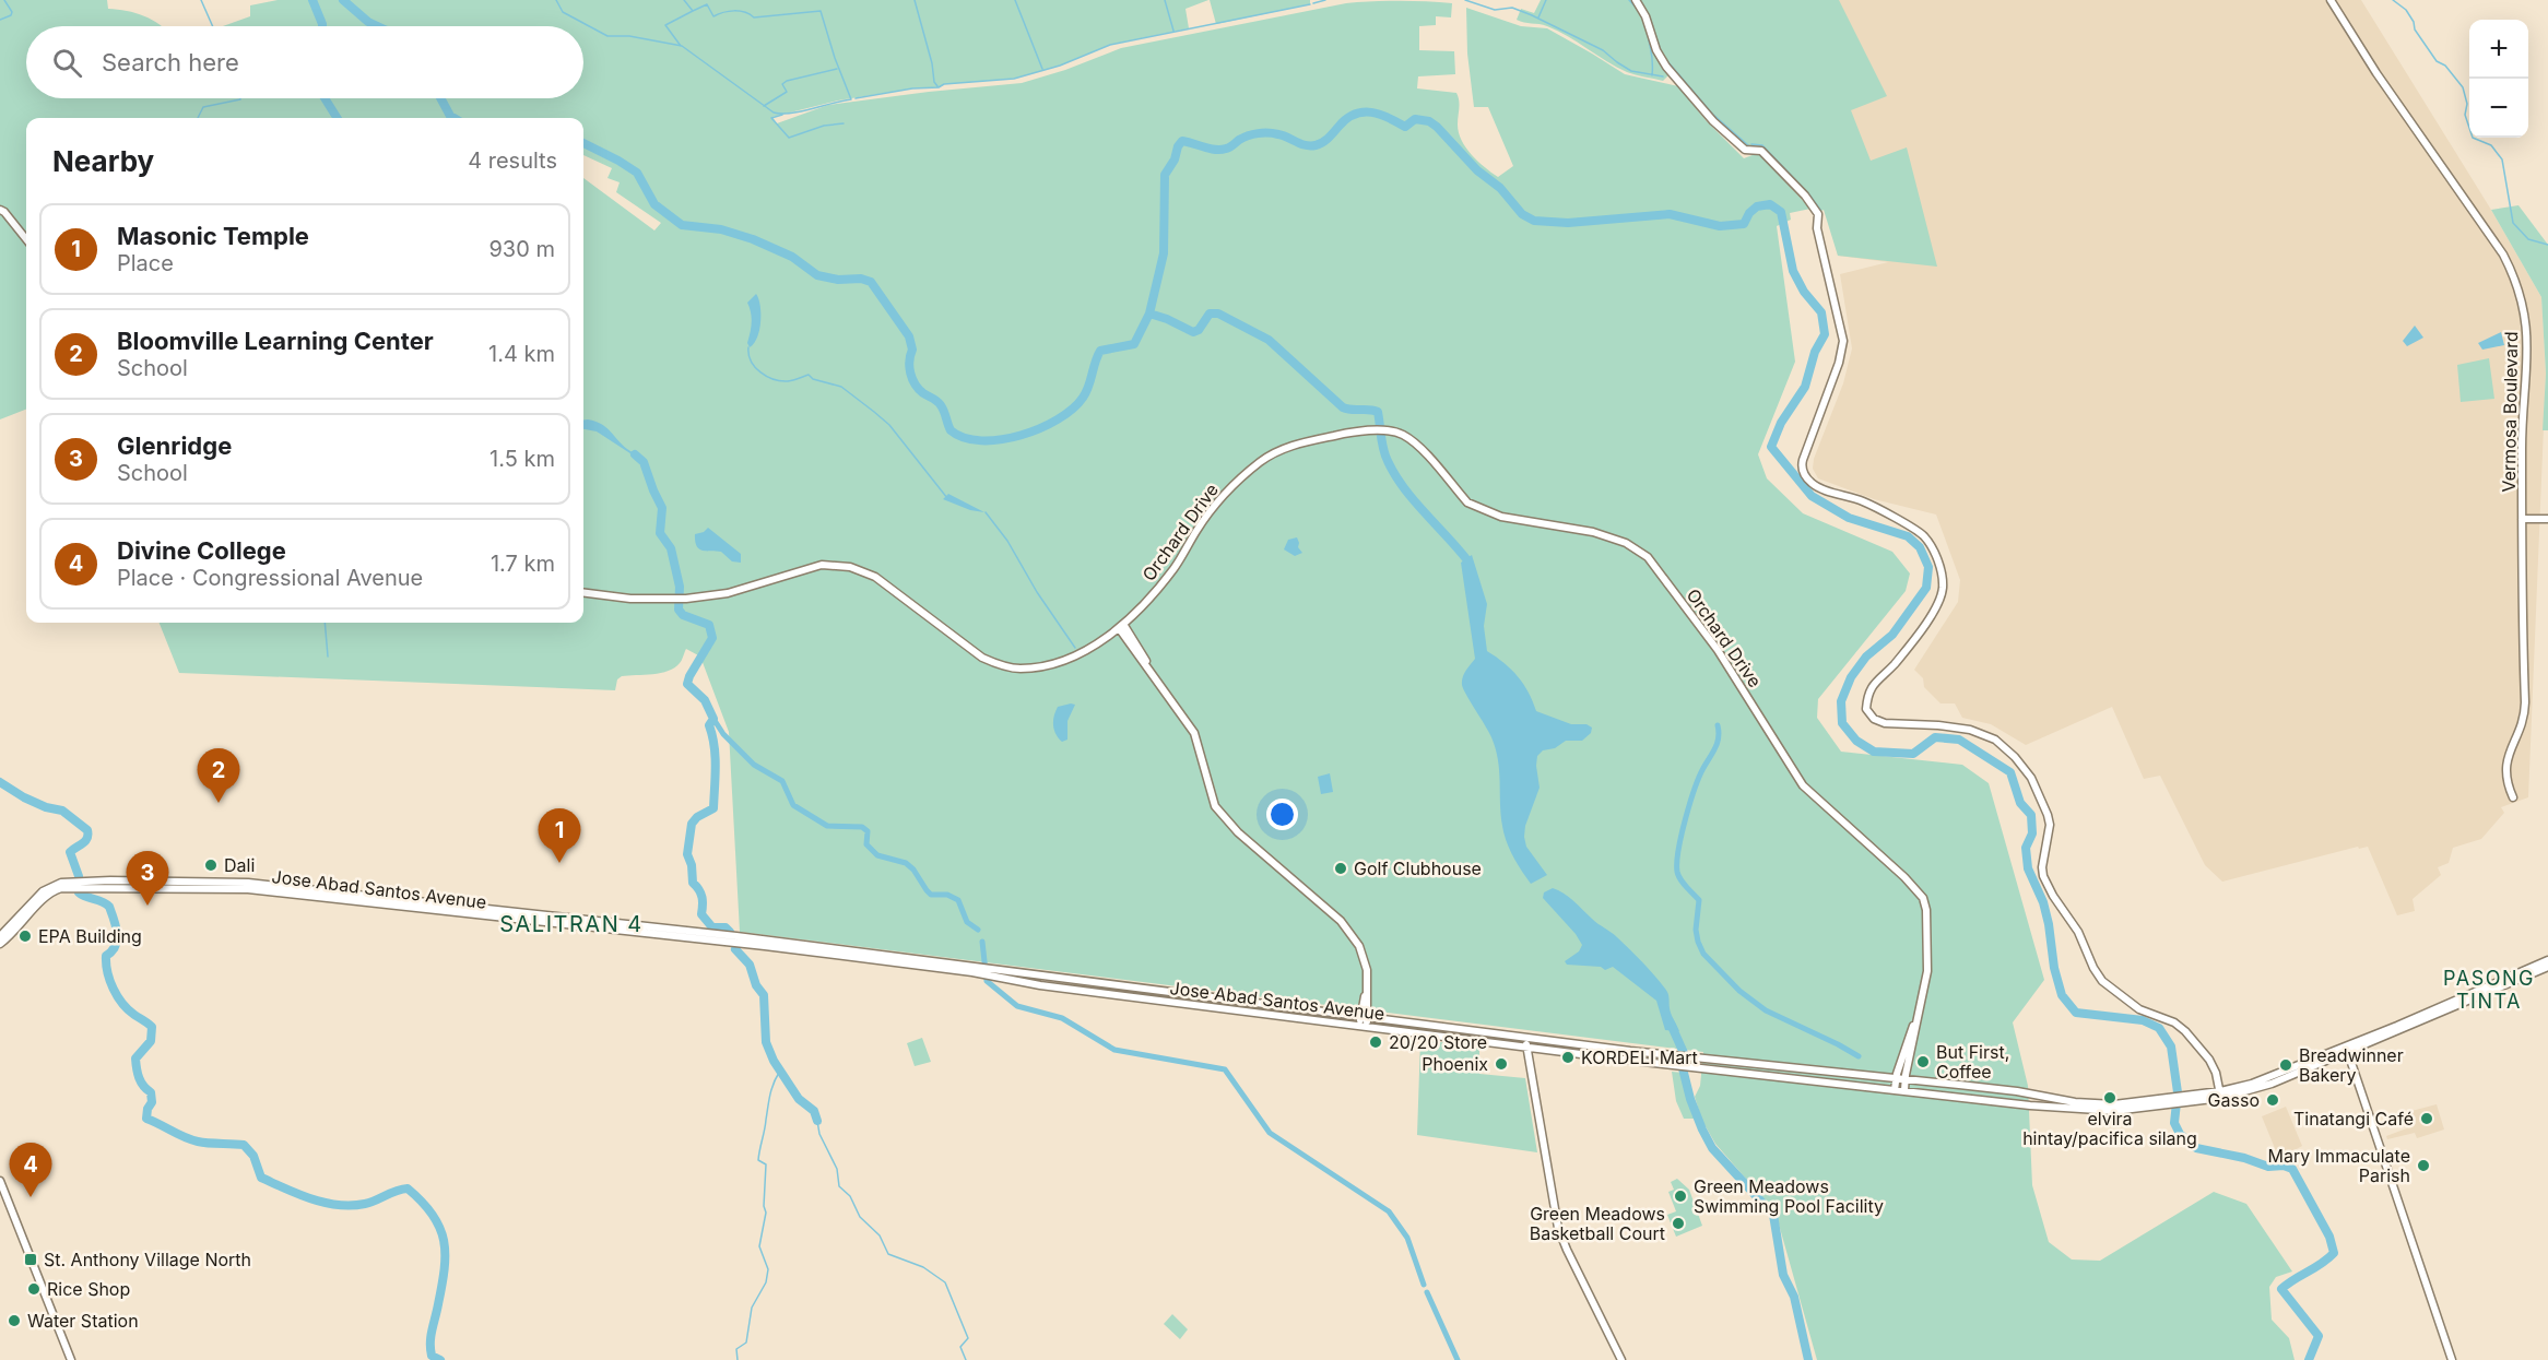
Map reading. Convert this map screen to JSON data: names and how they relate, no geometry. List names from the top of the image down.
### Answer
{
  "streets": {
    "main road": ["Vermosa Boulevard", "Orchard Drive", "Jose Abad Santos Avenue"]
  },
  "crossings": [
    ["Orchard Drive", "Jose Abad Santos Avenue"]
  ],
  "districts": ["SALITRAN 4", "PASONG TINTA"],
  "places": {
    "other": [
      "Dali",
      "Golf Clubhouse",
      "EPA Building",
      "20/20 Store",
      "KORDELI Mart",
      "But First, Coffee",
      "Phoenix",
      "Breadwinner Bakery",
      "elvira hintay/pacifica silang",
      "Gasso",
      "Tinatangi Café",
      "Mary Immaculate Parish",
      "Green Meadows Swimming Pool Facility",
      "Green Meadows Basketball Court",
      "Rice Shop",
      "Water Station"
    ],
    "transit": ["St. Anthony Village North"]
  },
  "page": {
    "map_buttons": ["+", "−"],
    "search": "Search here",
    "heading": ["Nearby", "4 results"],
    "list": [
      {
        "mark": "1",
        "name": "Masonic Temple",
        "note": "Place",
        "value": "930 m"
      },
      {
        "mark": "2",
        "name": "Bloomville Learning Center",
        "note": "School",
        "value": "1.4 km"
      },
      {
        "mark": "3",
        "name": "Glenridge",
        "note": "School",
        "value": "1.5 km"
      },
      {
        "mark": "4",
        "name": "Divine College",
        "note": "Place · Congressional Avenue",
        "value": "1.7 km"
      }
    ],
    "pins": [
      "2",
      "1",
      "3",
      "4"
    ]
  }
}
